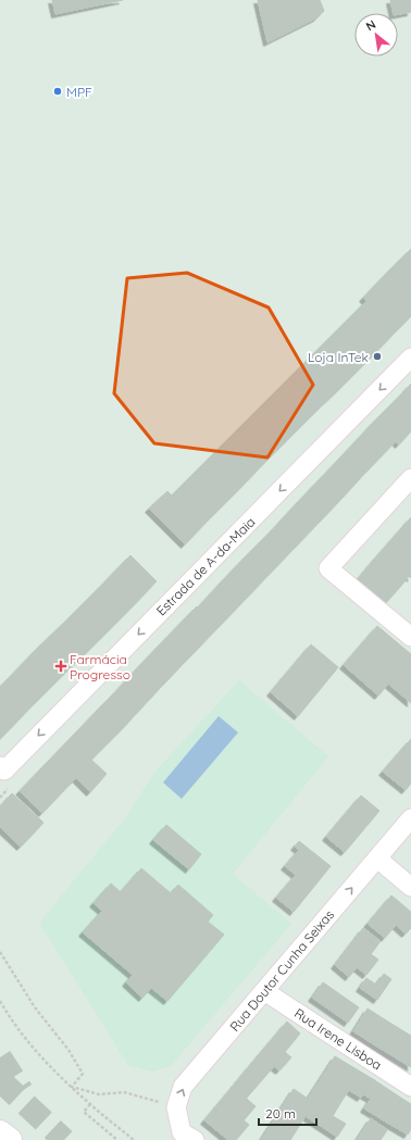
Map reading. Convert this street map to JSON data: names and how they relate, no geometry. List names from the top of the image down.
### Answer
{
  "streets": {
    "street": ["Estrada de A-da-Maia", "Rua Doutor Cunha Seixas", "Rua Irene Lisboa"]
  },
  "crossings": [
    ["Rua Doutor Cunha Seixas", "Rua Irene Lisboa"]
  ],
  "one_way": ["Estrada de A-da-Maia", "Rua Doutor Cunha Seixas"],
  "places": {
    "other": ["MPF", "Loja InTek"],
    "health": ["Farmácia Progresso"]
  },
  "scale_bar": "20 m",
  "north": "top left"
}
